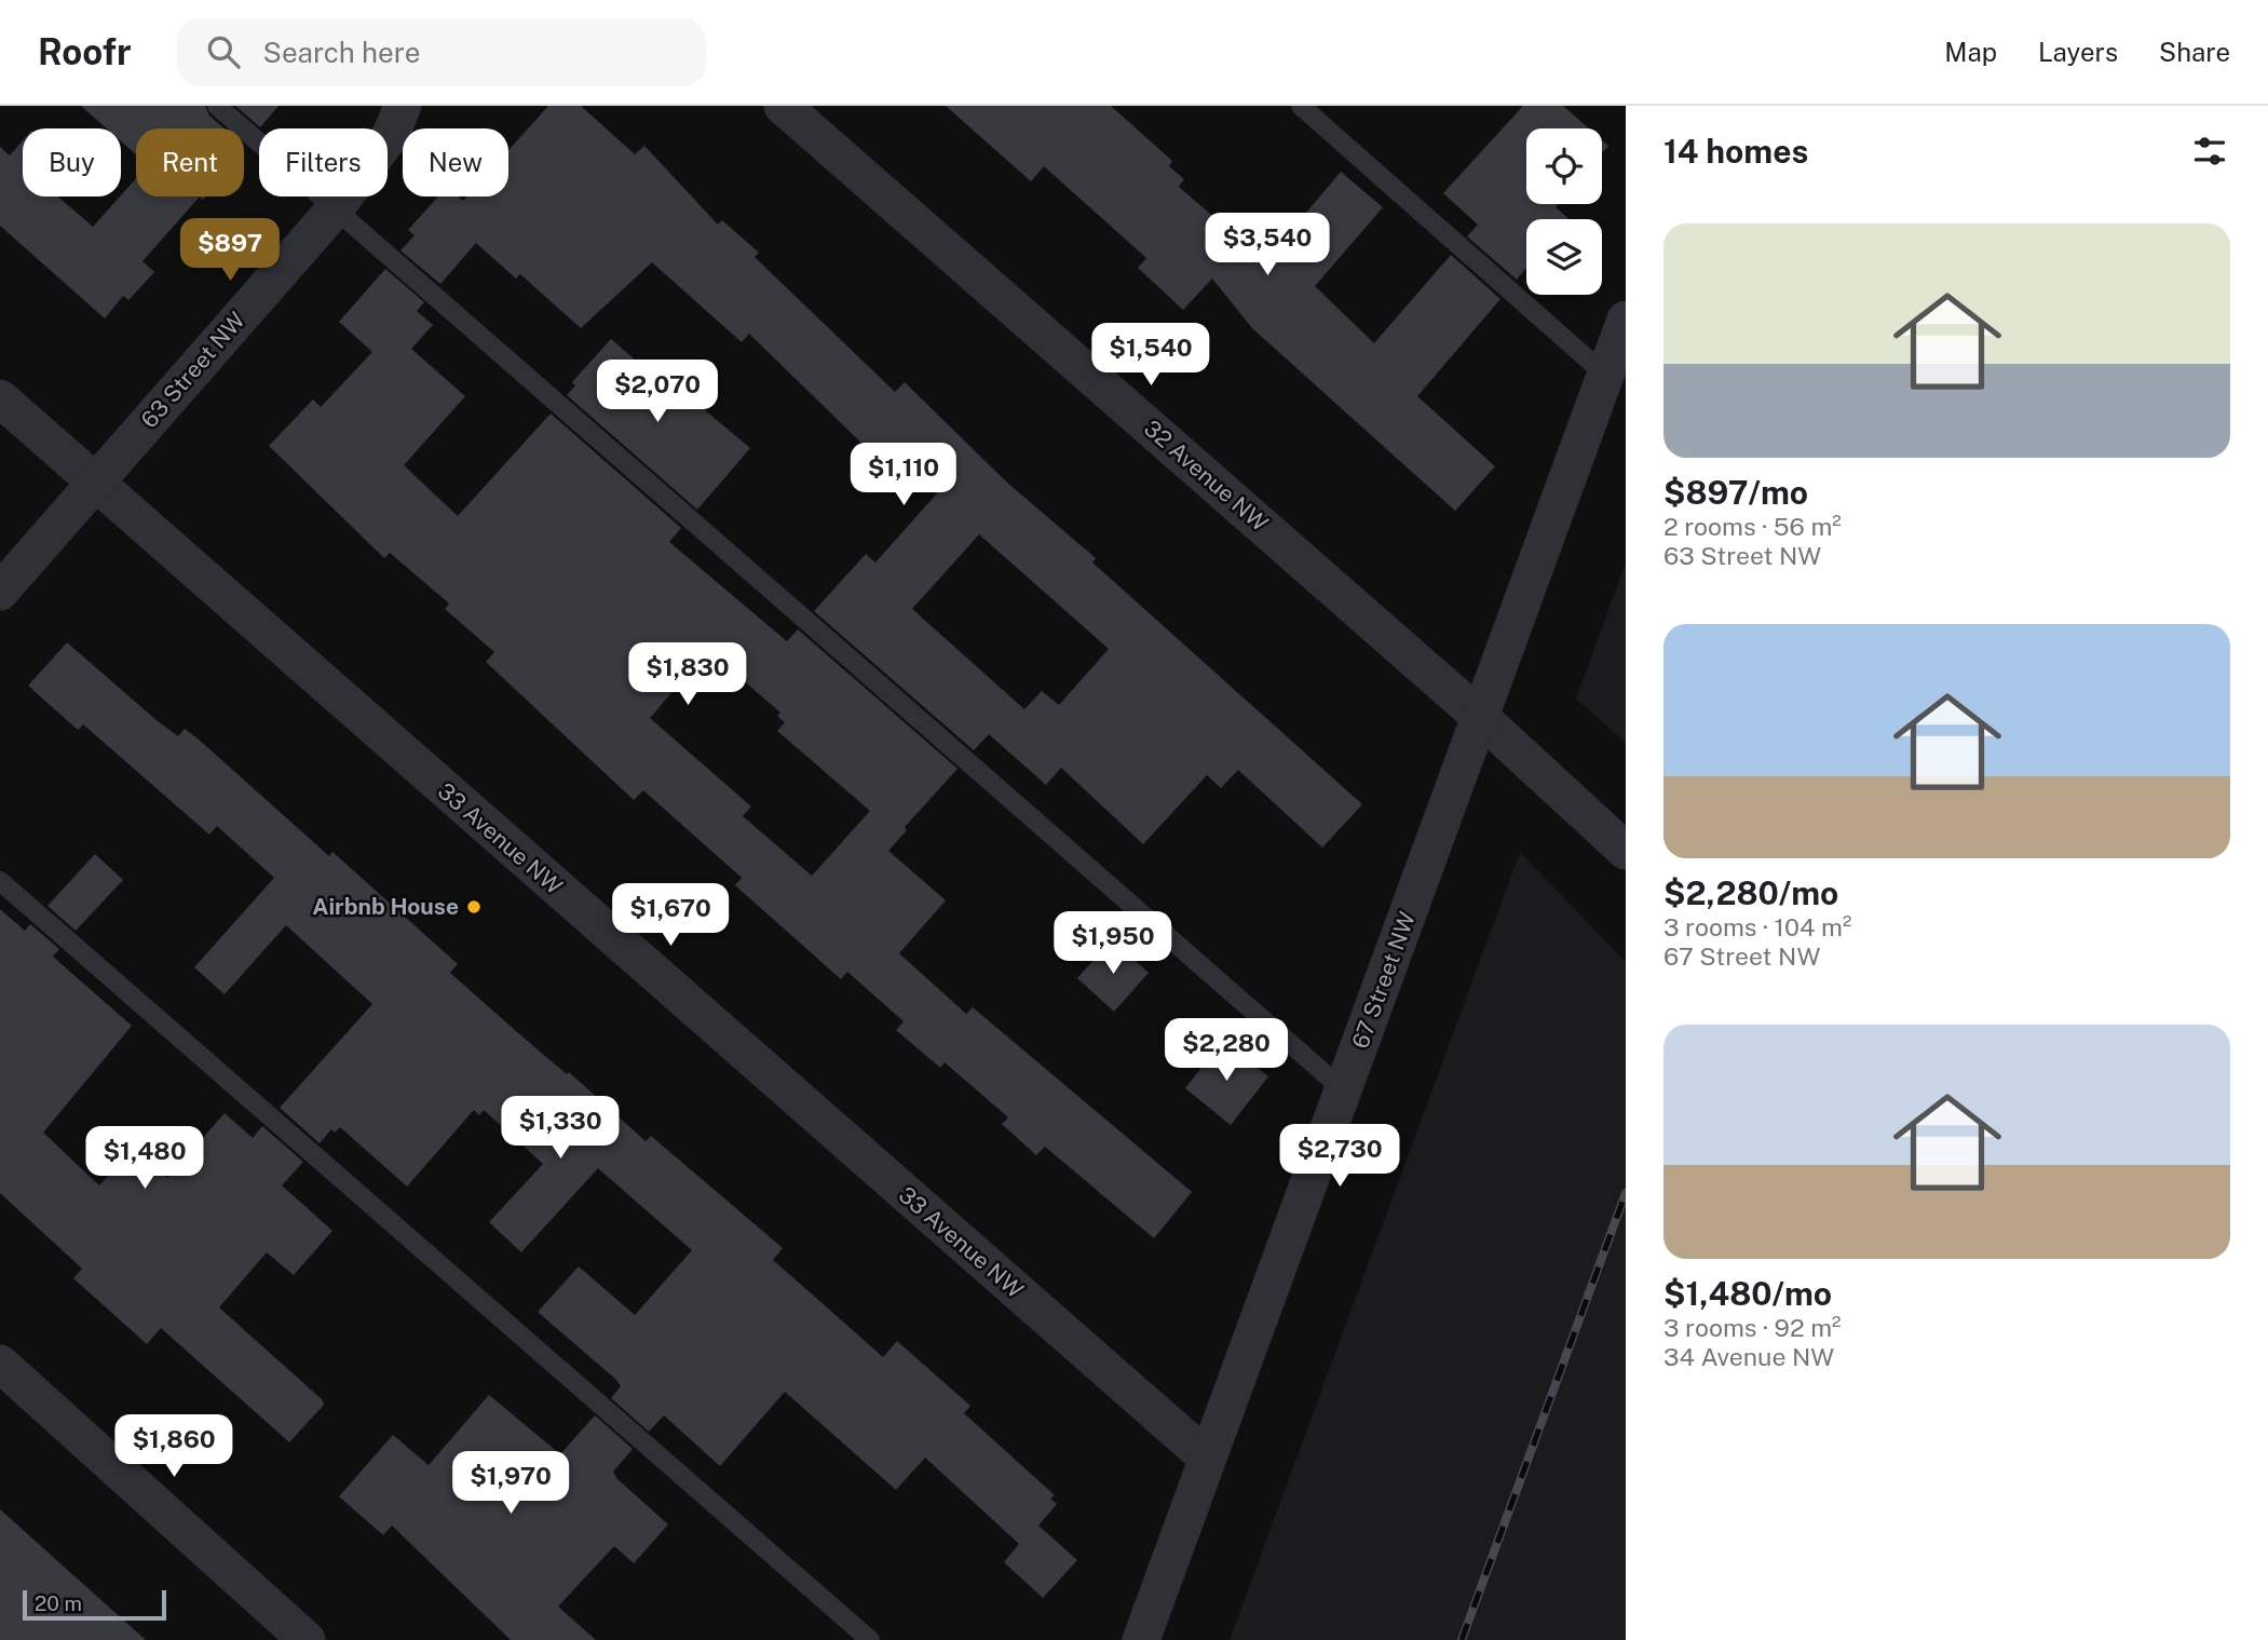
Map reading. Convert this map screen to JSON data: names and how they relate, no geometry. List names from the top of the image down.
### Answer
{
  "streets": {
    "street": [
      "63 Street NW",
      "32 Avenue NW",
      "33 Avenue NW",
      "67 Street NW"
    ]
  },
  "crossings": [
    ["63 Street NW", "33 Avenue NW"],
    ["32 Avenue NW", "67 Street NW"],
    ["33 Avenue NW", "67 Street NW"]
  ],
  "places": ["Airbnb House"],
  "scale_bar": "20 m",
  "page": {
    "header": "Roofr",
    "search": "Search here",
    "nav": ["Map", "Layers", "Share"],
    "heading": "14 homes",
    "chip": [
      "Buy",
      "Rent",
      "Filters",
      "New"
    ],
    "list": [
      {
        "name": "$897/mo",
        "note": "2 rooms · 56 m² · 63 Street NW"
      },
      {
        "name": "$2,280/mo",
        "note": "3 rooms · 104 m² · 67 Street NW"
      },
      {
        "name": "$1,480/mo",
        "note": "3 rooms · 92 m² · 34 Avenue NW"
      }
    ],
    "price": [
      "$3,540",
      "$897",
      "$1,540",
      "$2,070",
      "$1,110",
      "$1,830",
      "$1,670",
      "$1,950",
      "$2,280",
      "$1,330",
      "$2,730",
      "$1,480",
      "$1,860",
      "$1,970"
    ],
    "scale": "20 m"
  }
}
